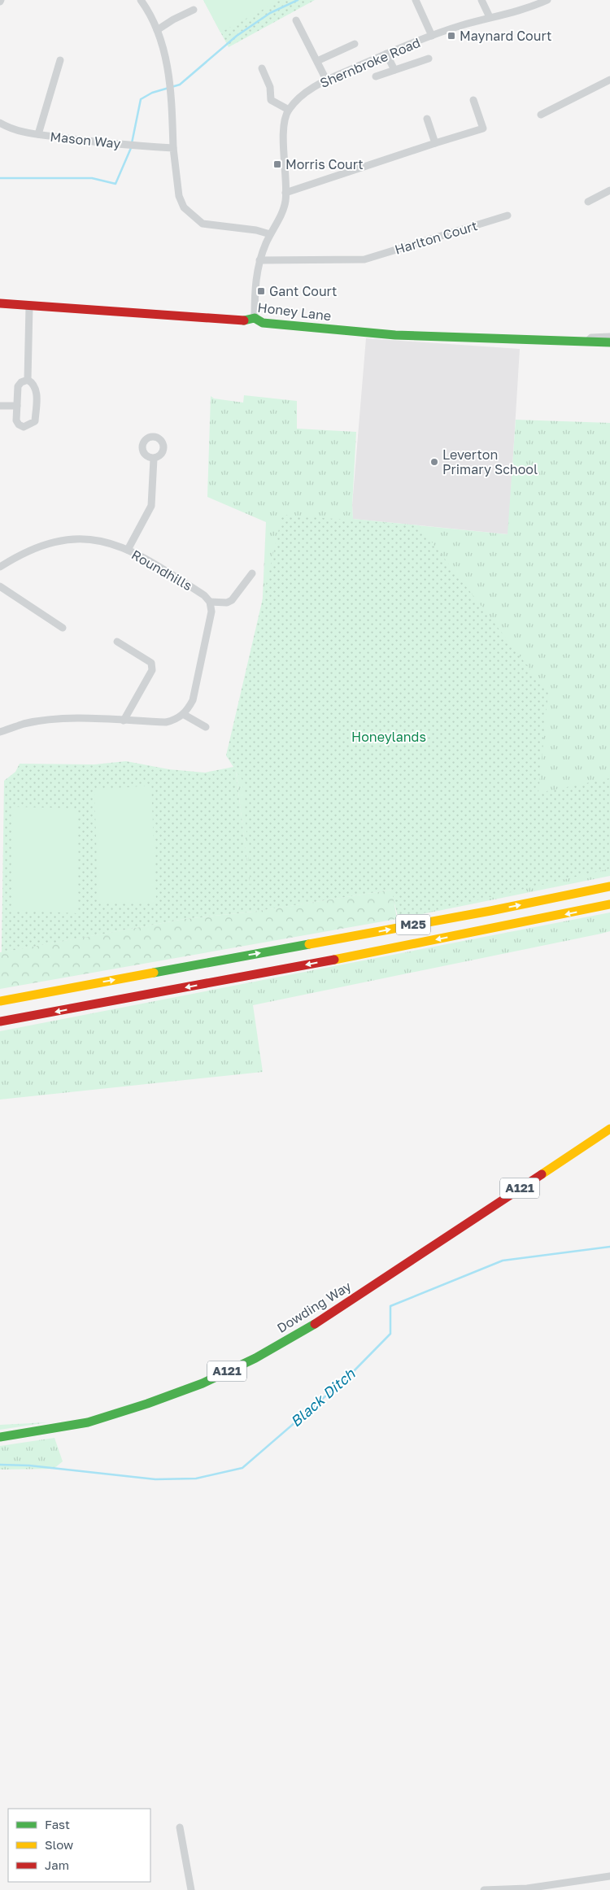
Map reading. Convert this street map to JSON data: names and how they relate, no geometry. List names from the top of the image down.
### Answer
{
  "streets": {
    "main road": [
      "Honey Lane",
      "M25",
      "A121",
      "Dowding Way"
    ],
    "street": [
      "Shernbroke Road",
      "Mason Way",
      "Harlton Court",
      "Roundhills"
    ]
  },
  "water": ["Black Ditch"],
  "parks": ["Honeylands"],
  "places": {
    "transit": ["Maynard Court", "Morris Court", "Gant Court"],
    "other": ["Leverton Primary School"]
  },
  "legend": ["Fast", "Slow", "Jam"]
}
